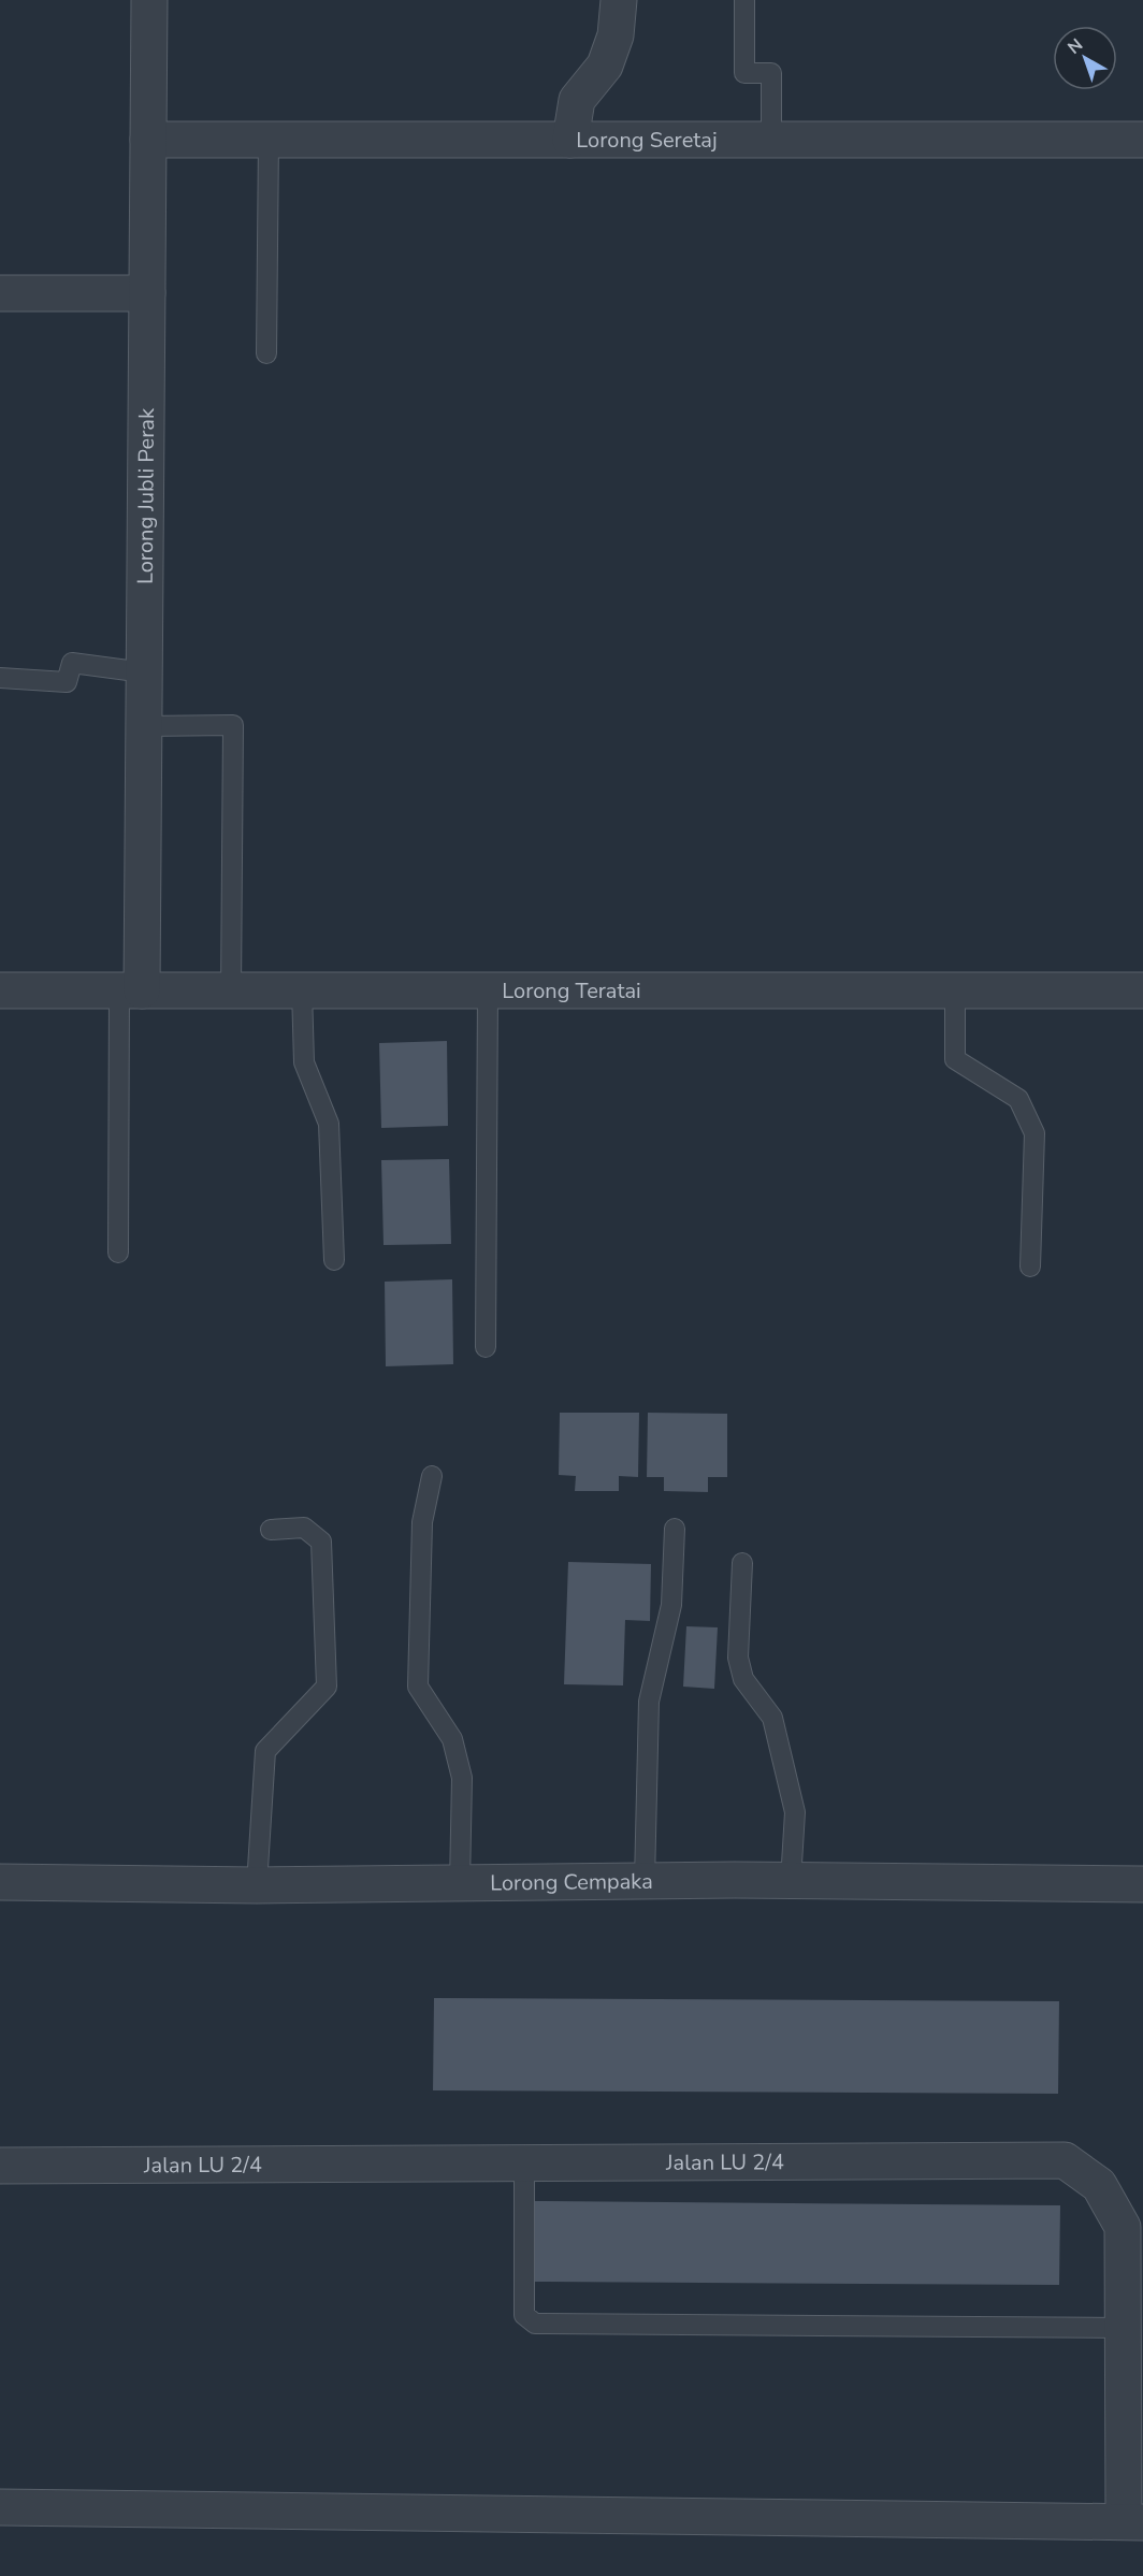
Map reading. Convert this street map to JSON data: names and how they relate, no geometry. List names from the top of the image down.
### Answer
{
  "streets": {
    "street": [
      "Lorong Seretaj",
      "Lorong Jubli Perak",
      "Lorong Teratai",
      "Lorong Cempaka",
      "Jalan LU 2/4"
    ]
  },
  "crossings": [
    ["Lorong Seretaj", "Lorong Jubli Perak"],
    ["Lorong Jubli Perak", "Lorong Teratai"]
  ],
  "north": "top left"
}
